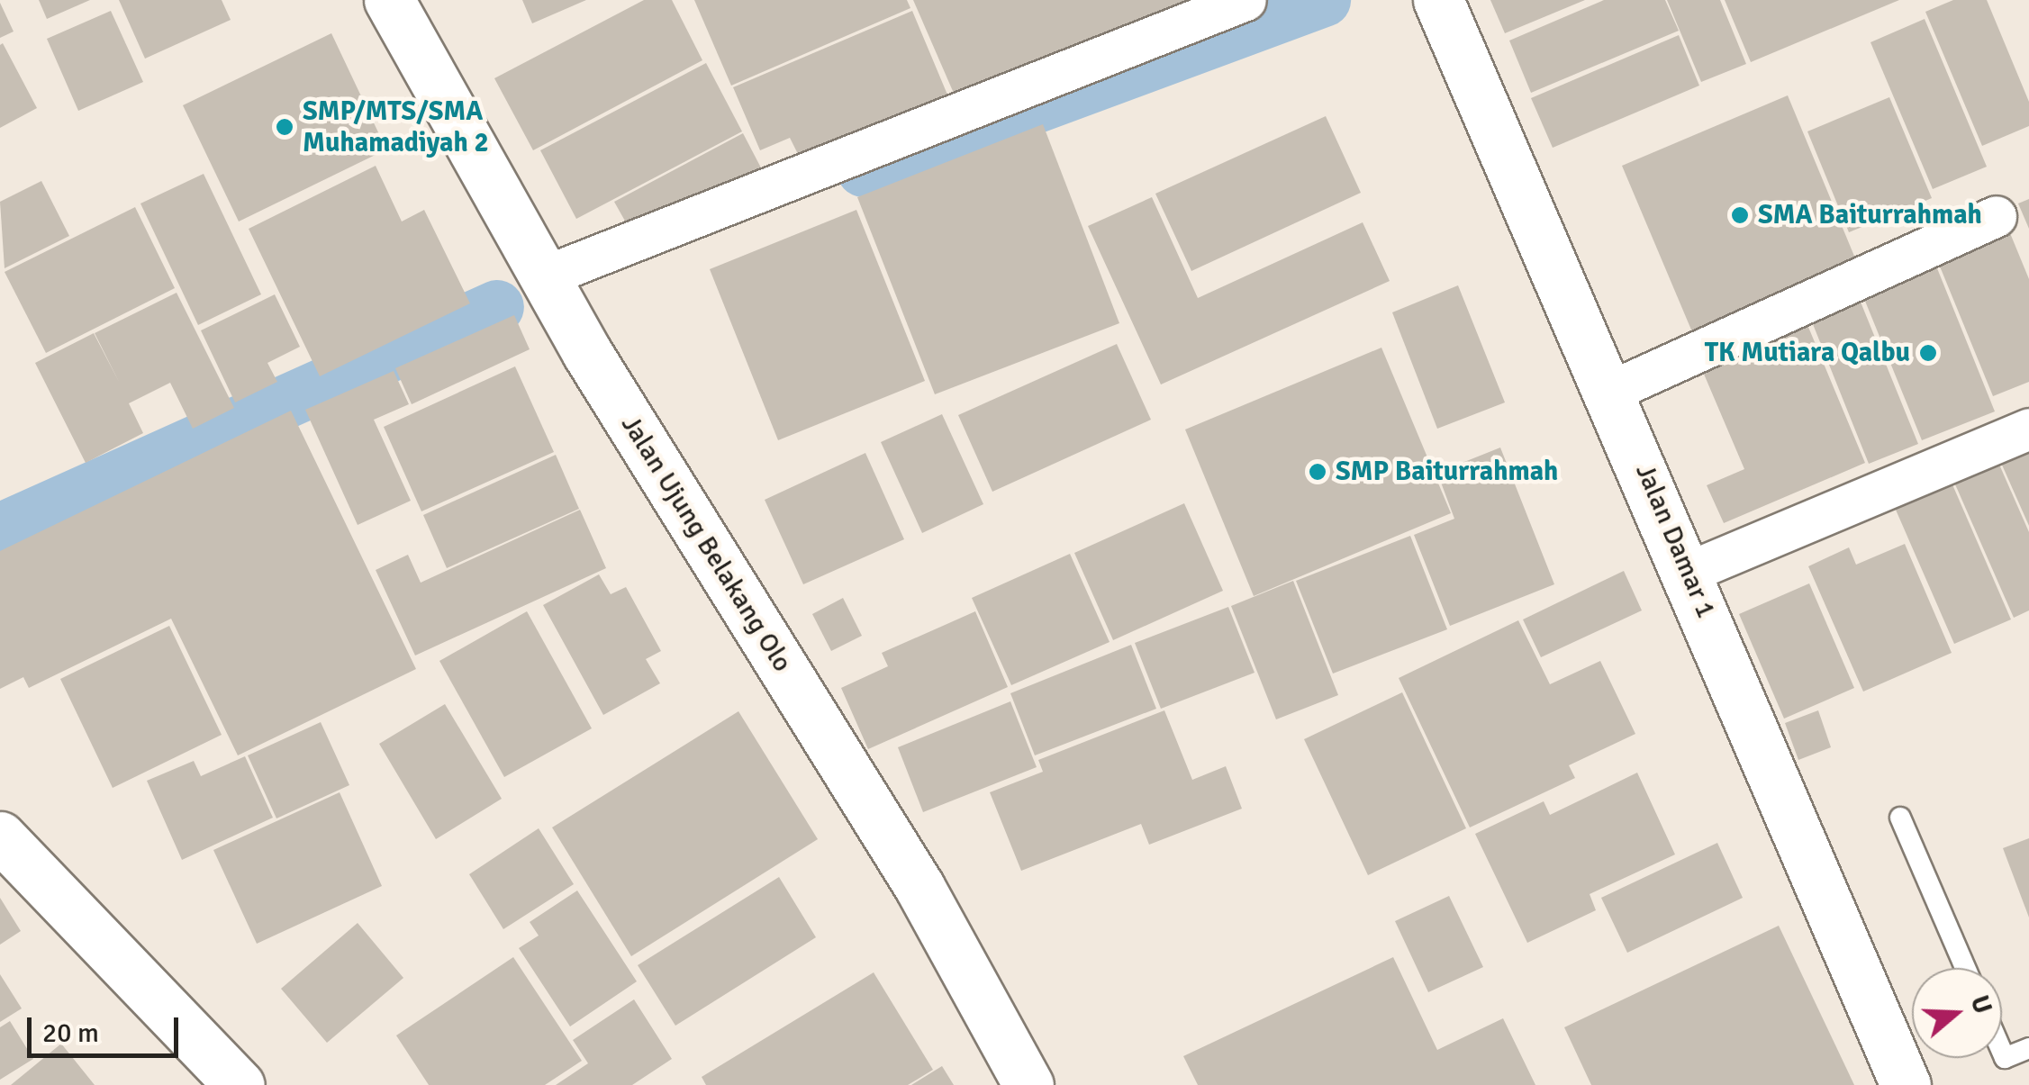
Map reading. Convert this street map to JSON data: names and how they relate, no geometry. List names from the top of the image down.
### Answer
{
  "streets": {
    "street": ["Jalan Damar 1", "Jalan Ujung Belakang Olo"]
  },
  "places": [
    "SMP/MTS/SMA Muhamadiyah 2",
    "SMA Baiturrahmah",
    "TK Mutiara Qalbu",
    "SMP Baiturrahmah"
  ],
  "scale_bar": "20 m",
  "north": "right"
}
